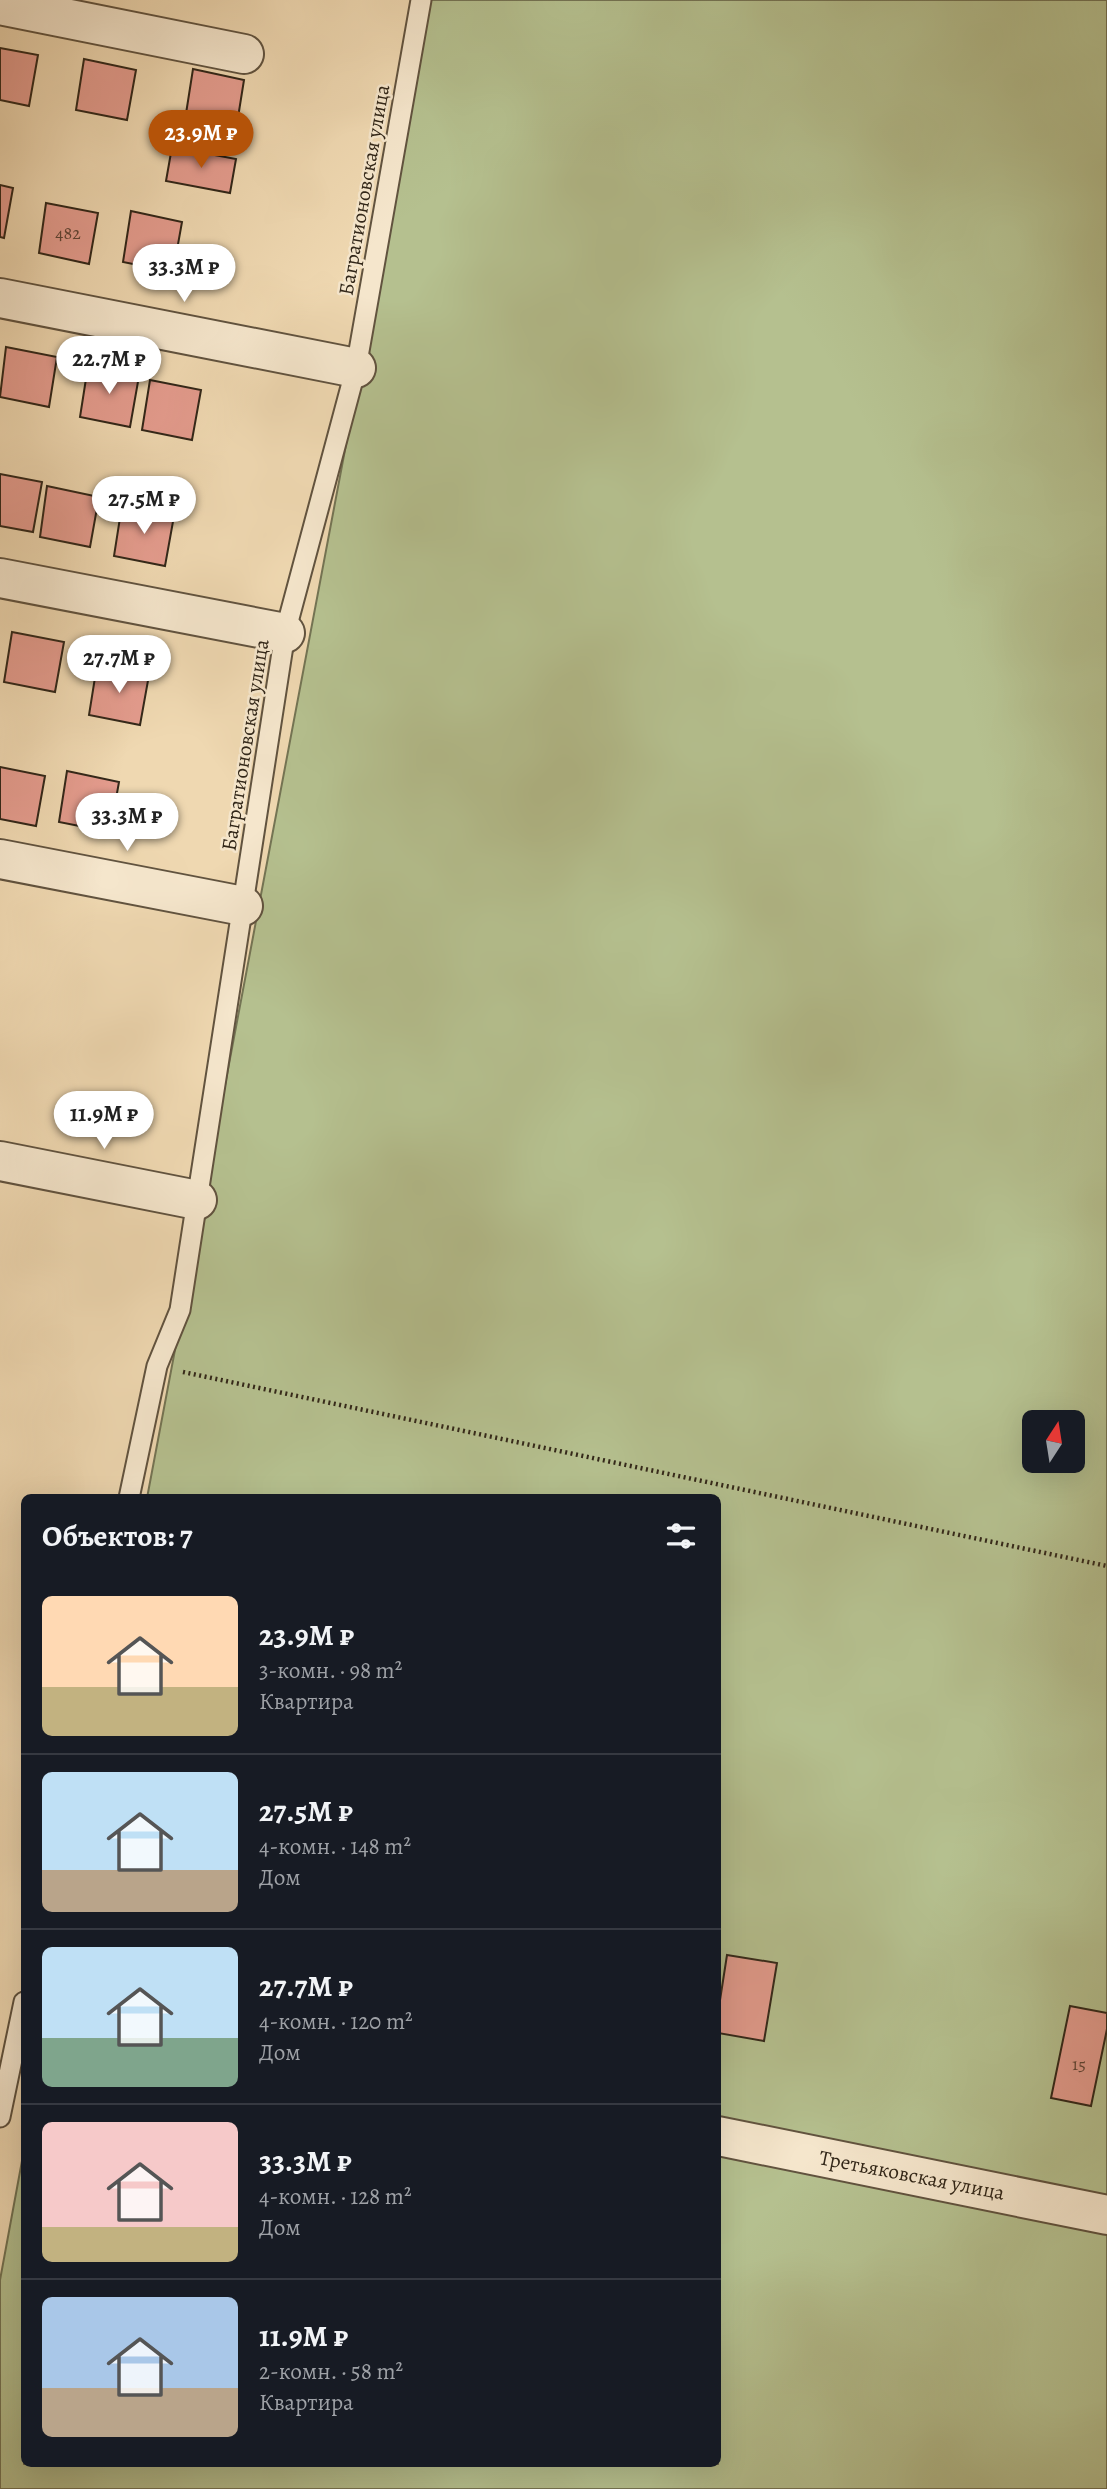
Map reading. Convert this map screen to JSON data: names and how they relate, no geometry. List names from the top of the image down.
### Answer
{
  "streets": {
    "street": ["Третьяковская улица"],
    "lane": ["Багратионовская улица"]
  },
  "house_numbers": ["482", "15"],
  "north": "top",
  "page": {
    "price": [
      "23.9M ₽",
      "33.3M ₽",
      "22.7M ₽",
      "27.5M ₽",
      "27.7M ₽",
      "33.3M ₽",
      "11.9M ₽"
    ],
    "heading": "Объектов: 7",
    "list": [
      {
        "name": "23.9M ₽",
        "note": "3-комн. · 98 m² · Квартира"
      },
      {
        "name": "27.5M ₽",
        "note": "4-комн. · 148 m² · Дом"
      },
      {
        "name": "27.7M ₽",
        "note": "4-комн. · 120 m² · Дом"
      },
      {
        "name": "33.3M ₽",
        "note": "4-комн. · 128 m² · Дом"
      },
      {
        "name": "11.9M ₽",
        "note": "2-комн. · 58 m² · Квартира"
      }
    ]
  }
}
